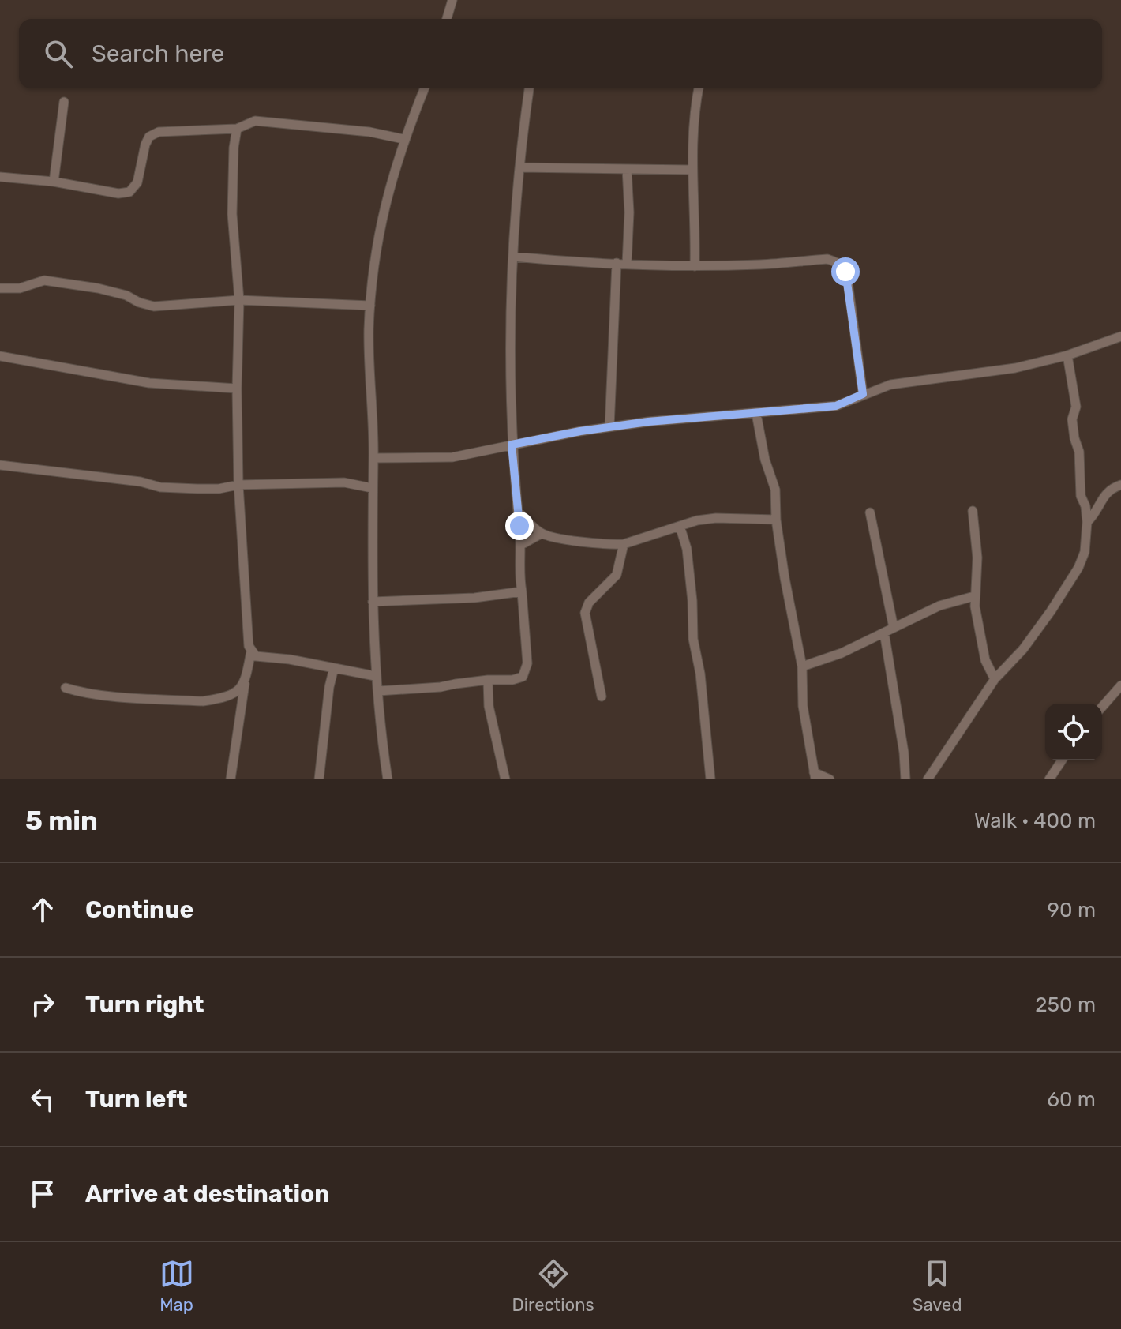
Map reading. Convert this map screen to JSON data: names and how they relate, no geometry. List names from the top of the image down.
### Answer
{
  "page": {
    "search": "Search here",
    "heading": ["5 min", "Walk · 400 m"],
    "list": [
      ["Continue", "90 m"],
      ["Turn right", "250 m"],
      ["Turn left", "60 m"],
      "Arrive at destination"
    ],
    "nav": ["Map", "Directions", "Saved"]
  }
}
